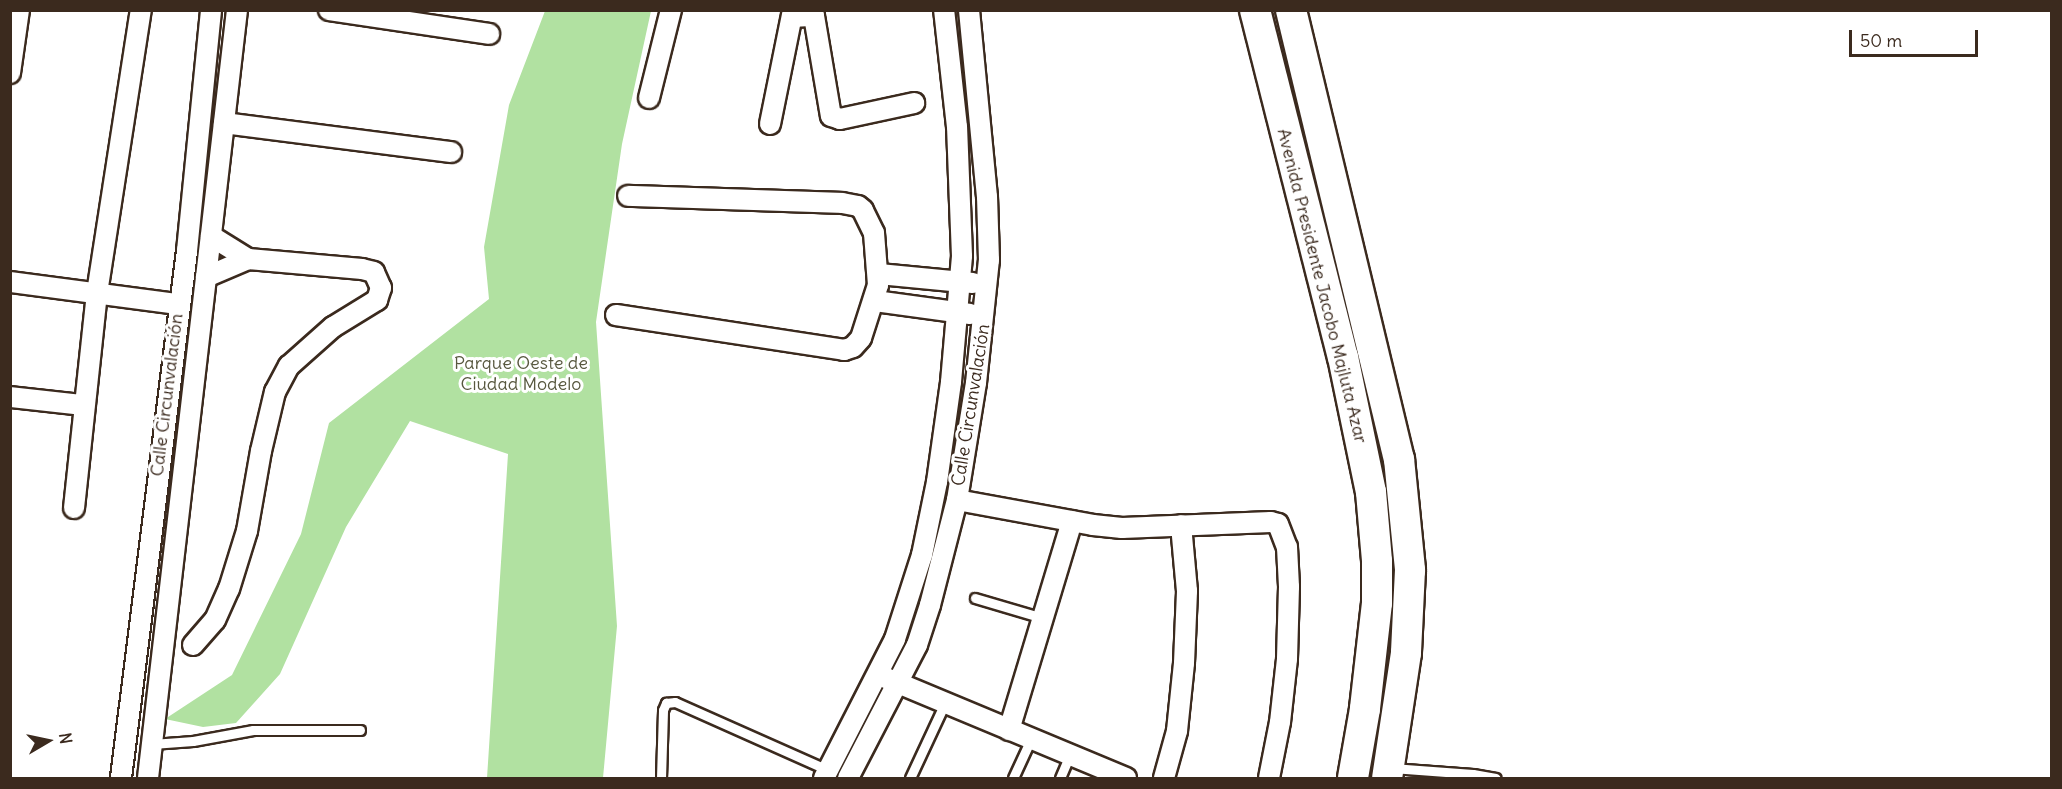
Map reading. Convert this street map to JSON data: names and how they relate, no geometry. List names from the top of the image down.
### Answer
{
  "streets": {
    "main road": ["Avenida Presidente Jacobo Majluta Azar"],
    "street": ["Calle Circunvalación"]
  },
  "parks": ["Parque Oeste de Ciudad Modelo"],
  "scale_bar": "50 m",
  "north": "right"
}
